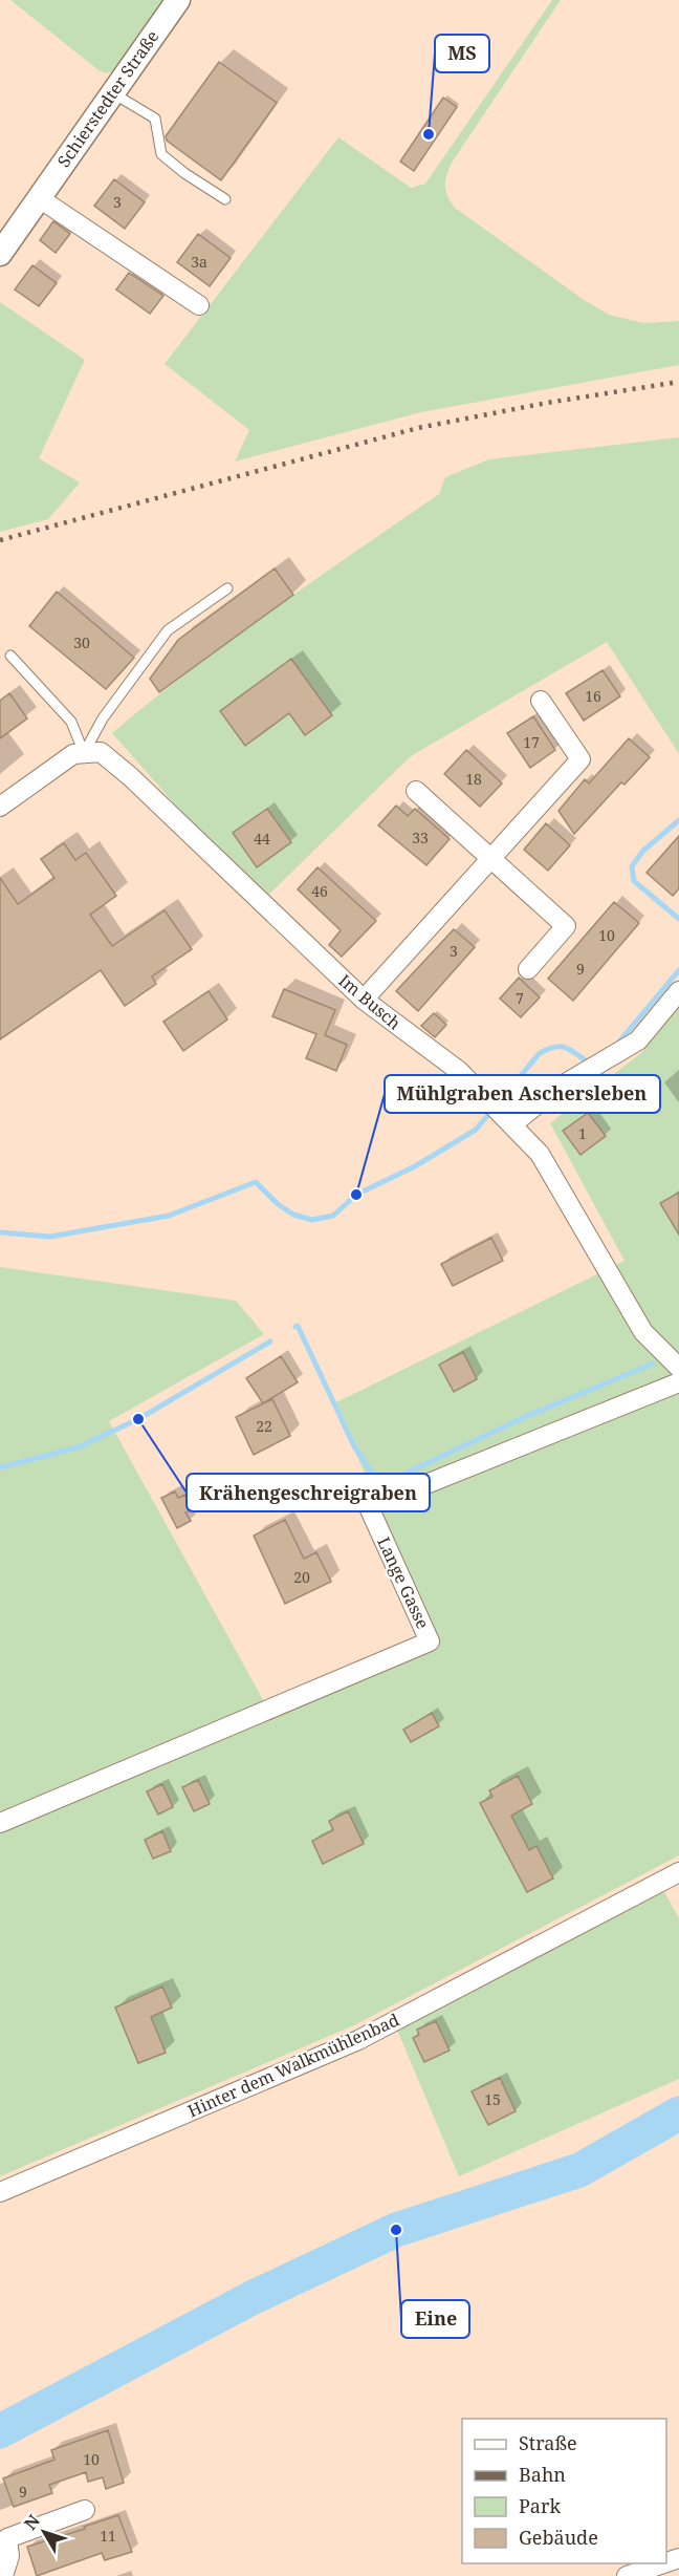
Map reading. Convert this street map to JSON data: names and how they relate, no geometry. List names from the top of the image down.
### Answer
{
  "streets": {
    "street": [
      "Schierstedter Straße",
      "Im Busch",
      "Lange Gasse",
      "Hinter dem Walkmühlenbad"
    ]
  },
  "places": [
    "MS",
    "Mühlgraben Aschersleben",
    "Krähengeschreigraben",
    "Eine"
  ],
  "house_numbers": [
    "3",
    "3a",
    "30",
    "16",
    "17",
    "18",
    "33",
    "44",
    "46",
    "10",
    "3",
    "9",
    "7",
    "1",
    "22",
    "20",
    "15",
    "10",
    "9",
    "11"
  ],
  "legend": [
    "Straße",
    "Bahn",
    "Park",
    "Gebäude"
  ],
  "north": "top left"
}
